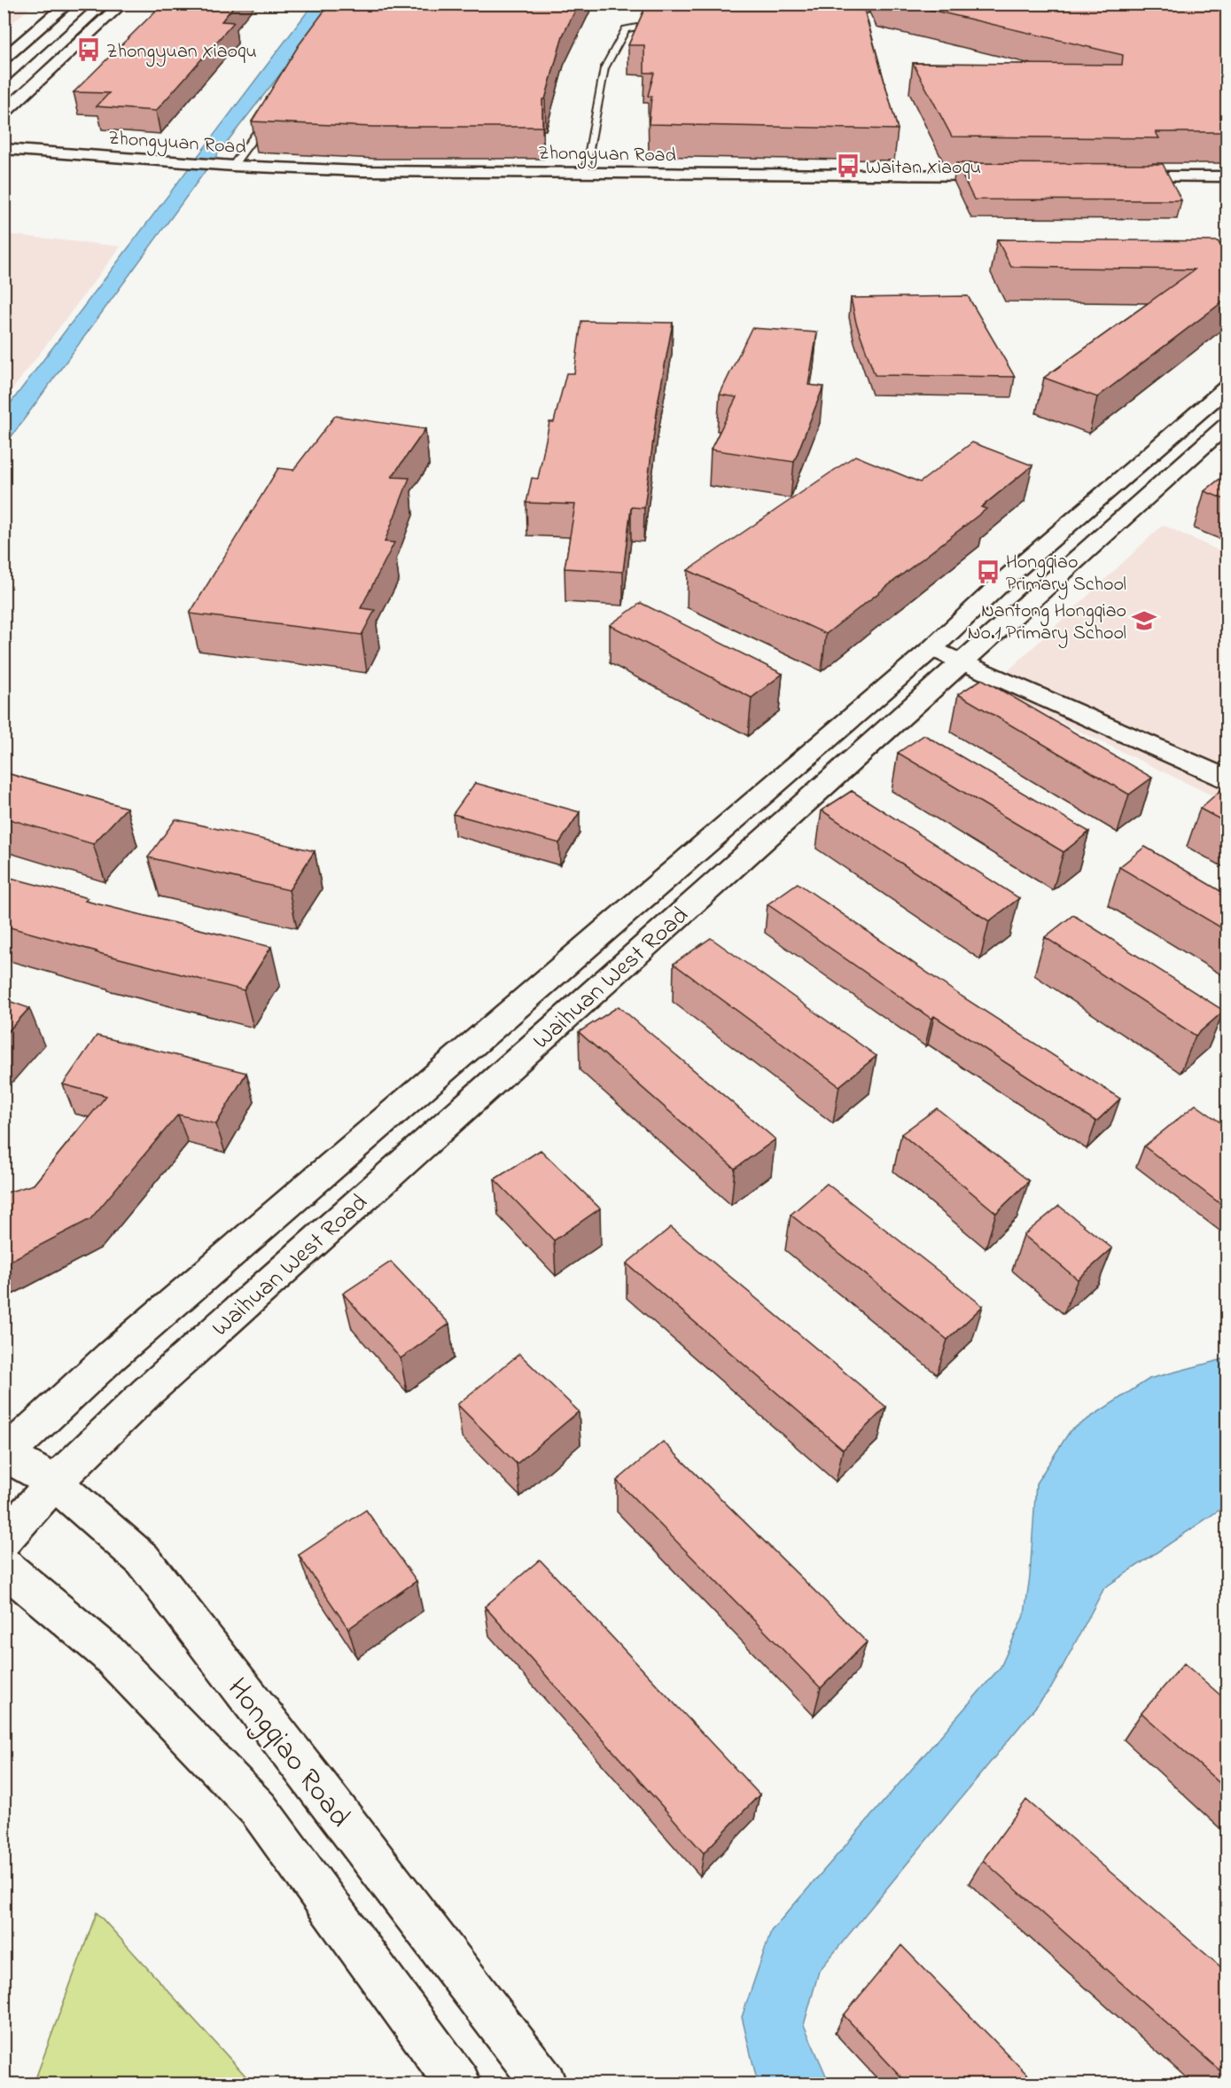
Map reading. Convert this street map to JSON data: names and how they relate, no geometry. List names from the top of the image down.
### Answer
{
  "streets": {
    "main road": ["Zhongyuan Road", "Waihuan West Road", "Hongqiao Road"]
  },
  "crossings": [
    ["Waihuan West Road", "Hongqiao Road"]
  ],
  "places": {
    "bus stop": ["Zhongyuan Xiaoqu", "Waitan Xiaoqu", "Hongqiao Primary School"],
    "school or university": ["Nantong Hongqiao No.1 Primary School"]
  }
}
